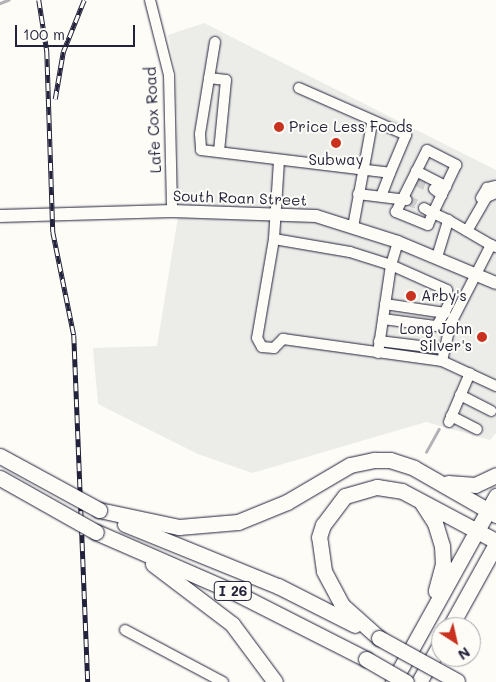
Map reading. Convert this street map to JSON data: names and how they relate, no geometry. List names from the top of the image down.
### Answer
{
  "streets": {
    "highway": ["I 26"],
    "main road": ["South Roan Street"],
    "street": ["Lafe Cox Road"]
  },
  "crossings": [
    ["Lafe Cox Road", "South Roan Street"]
  ],
  "places": [
    "Price Less Foods",
    "Subway",
    "Arby's",
    "Long John Silver's"
  ],
  "scale_bar": "100 m",
  "north": "bottom right"
}
